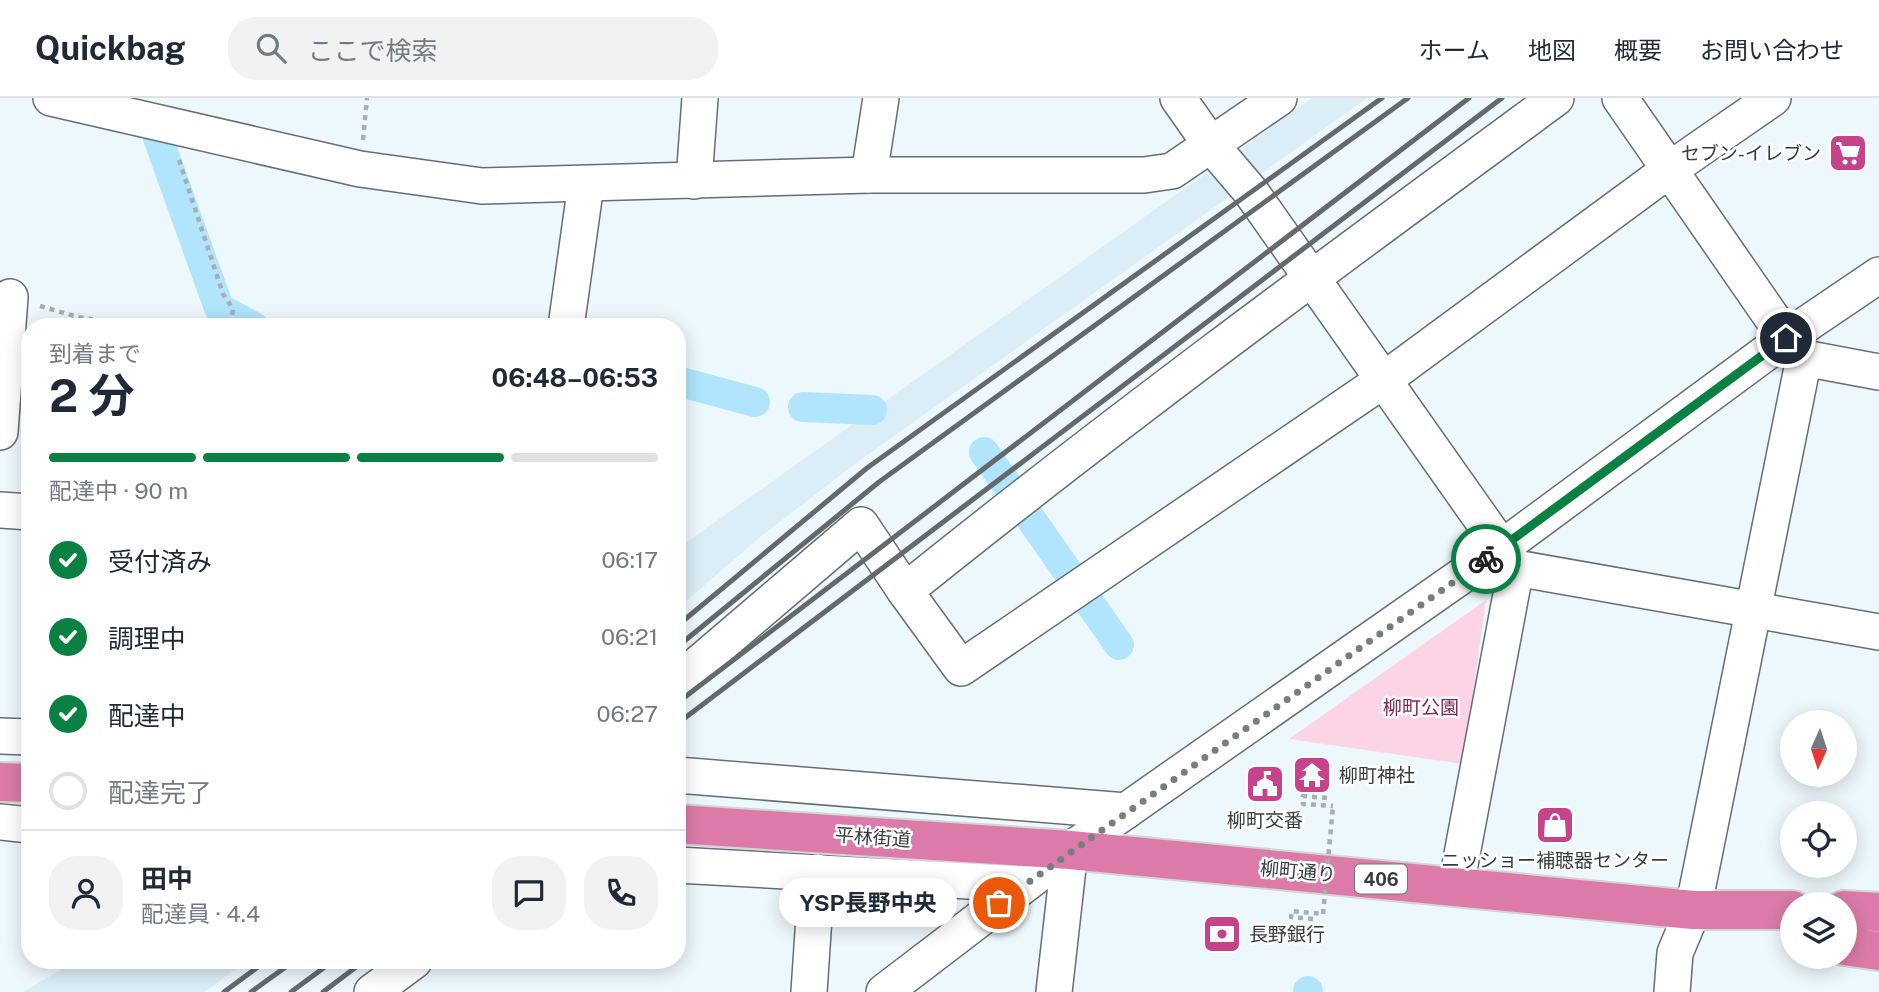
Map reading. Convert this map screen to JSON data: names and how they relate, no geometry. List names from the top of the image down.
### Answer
{
  "streets": {
    "highway": ["平林街道", "柳町通り", "406"]
  },
  "crossings": [
    ["平林街道", "柳町通り"]
  ],
  "parks": ["柳町公園"],
  "places": {
    "supermarket": ["セブン-イレブン"],
    "temple": ["柳町神社"],
    "public building": ["柳町交番"],
    "shop": ["ニッショー補聴器センター"],
    "other": ["YSP長野中央"],
    "bank": ["長野銀行"]
  },
  "north": "bottom",
  "page": {
    "header": "Quickbag",
    "search": "ここで検索",
    "nav": [
      "ホーム",
      "地図",
      "概要",
      "お問い合わせ"
    ],
    "heading": ["2 分", "到着まで", "06:48–06:53"],
    "panel": ["田中", "配達員 · 4.4"],
    "bar": "配達中 · 90 m",
    "list": [
      ["受付済み", "06:17"],
      ["調理中", "06:21"],
      ["配達中", "06:27"],
      "配達完了"
    ],
    "bubble": "YSP長野中央"
  }
}
